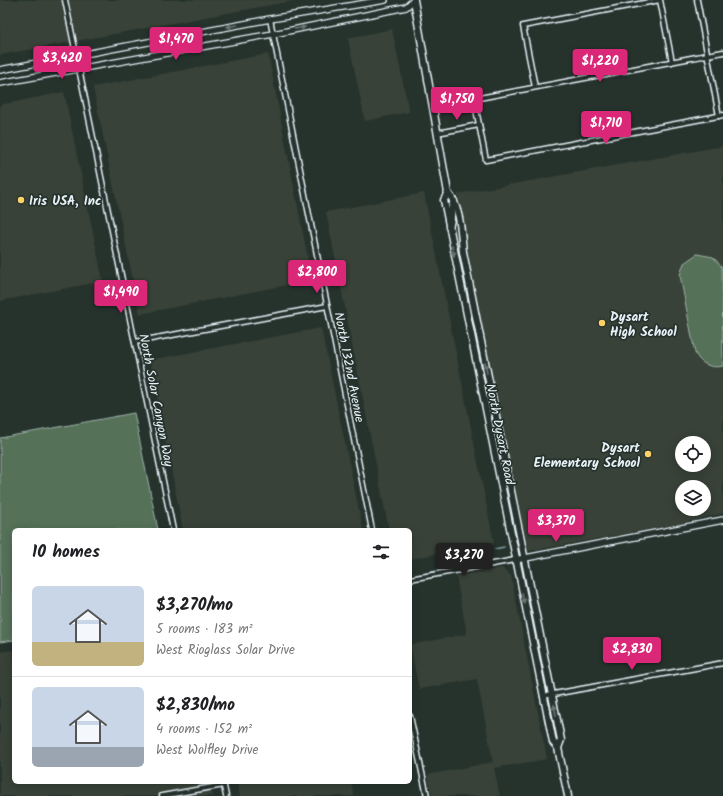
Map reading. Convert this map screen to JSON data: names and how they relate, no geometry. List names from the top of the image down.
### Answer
{
  "streets": {
    "main road": ["North Dysart Road"],
    "street": ["North 132nd Avenue", "North Solar Canyon Way"]
  },
  "places": ["Iris USA, Inc", "Dysart High School", "Dysart Elementary School"],
  "page": {
    "price": [
      "$1,470",
      "$3,420",
      "$1,220",
      "$1,750",
      "$1,710",
      "$2,800",
      "$1,490",
      "$3,370",
      "$3,270",
      "$2,830"
    ],
    "heading": "10 homes",
    "list": [
      {
        "name": "$3,270/mo",
        "note": "5 rooms · 183 m² · West Rioglass Solar Drive"
      },
      {
        "name": "$2,830/mo",
        "note": "4 rooms · 152 m² · West Wolfley Drive"
      }
    ]
  }
}
